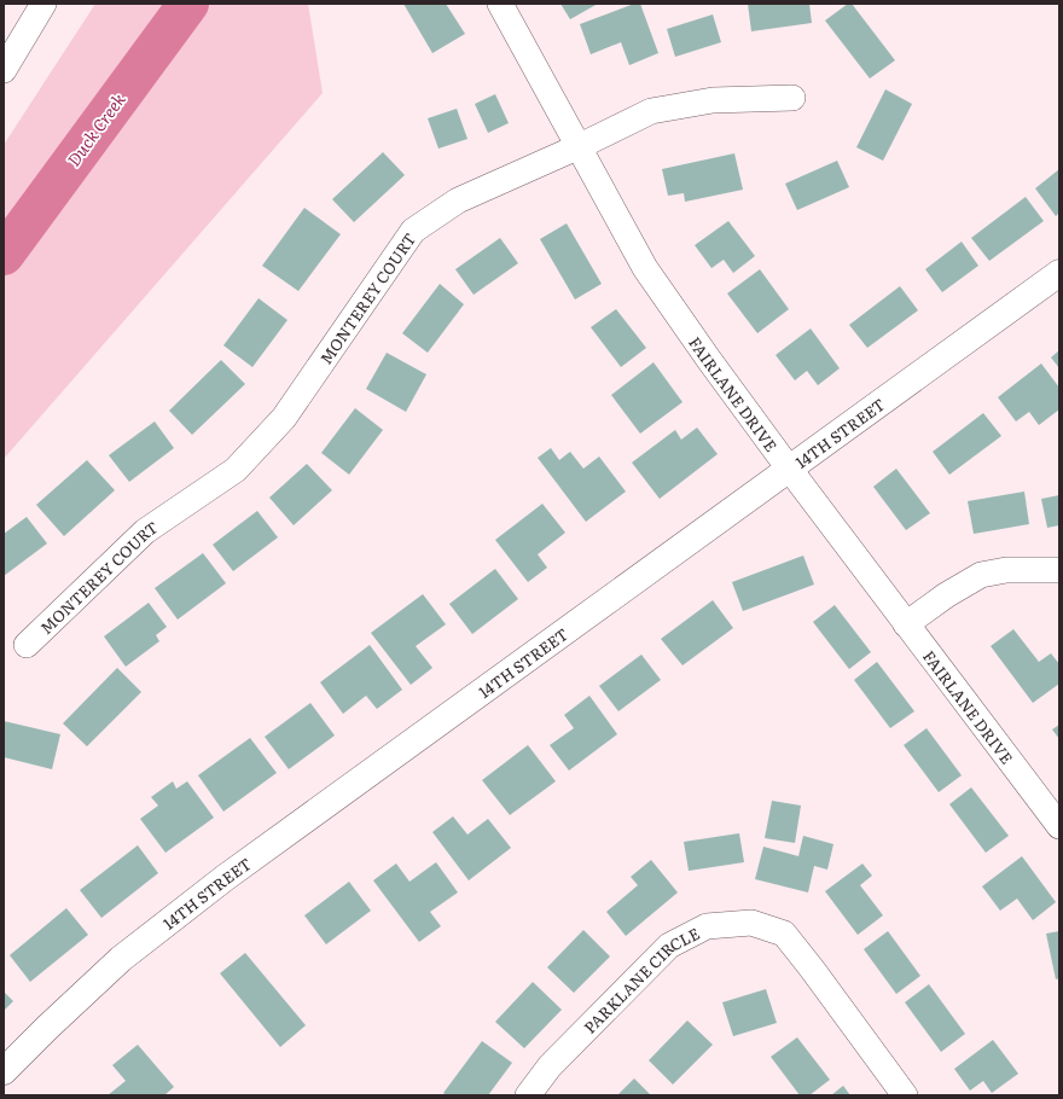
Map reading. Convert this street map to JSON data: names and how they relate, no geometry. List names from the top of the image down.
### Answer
{
  "streets": {
    "street": [
      "MONTEREY COURT",
      "FAIRLANE DRIVE",
      "14TH STREET",
      "PARKLANE CIRCLE"
    ]
  },
  "crossings": [
    ["MONTEREY COURT", "FAIRLANE DRIVE"],
    ["FAIRLANE DRIVE", "14TH STREET"]
  ],
  "water": ["Duck Creek"]
}
